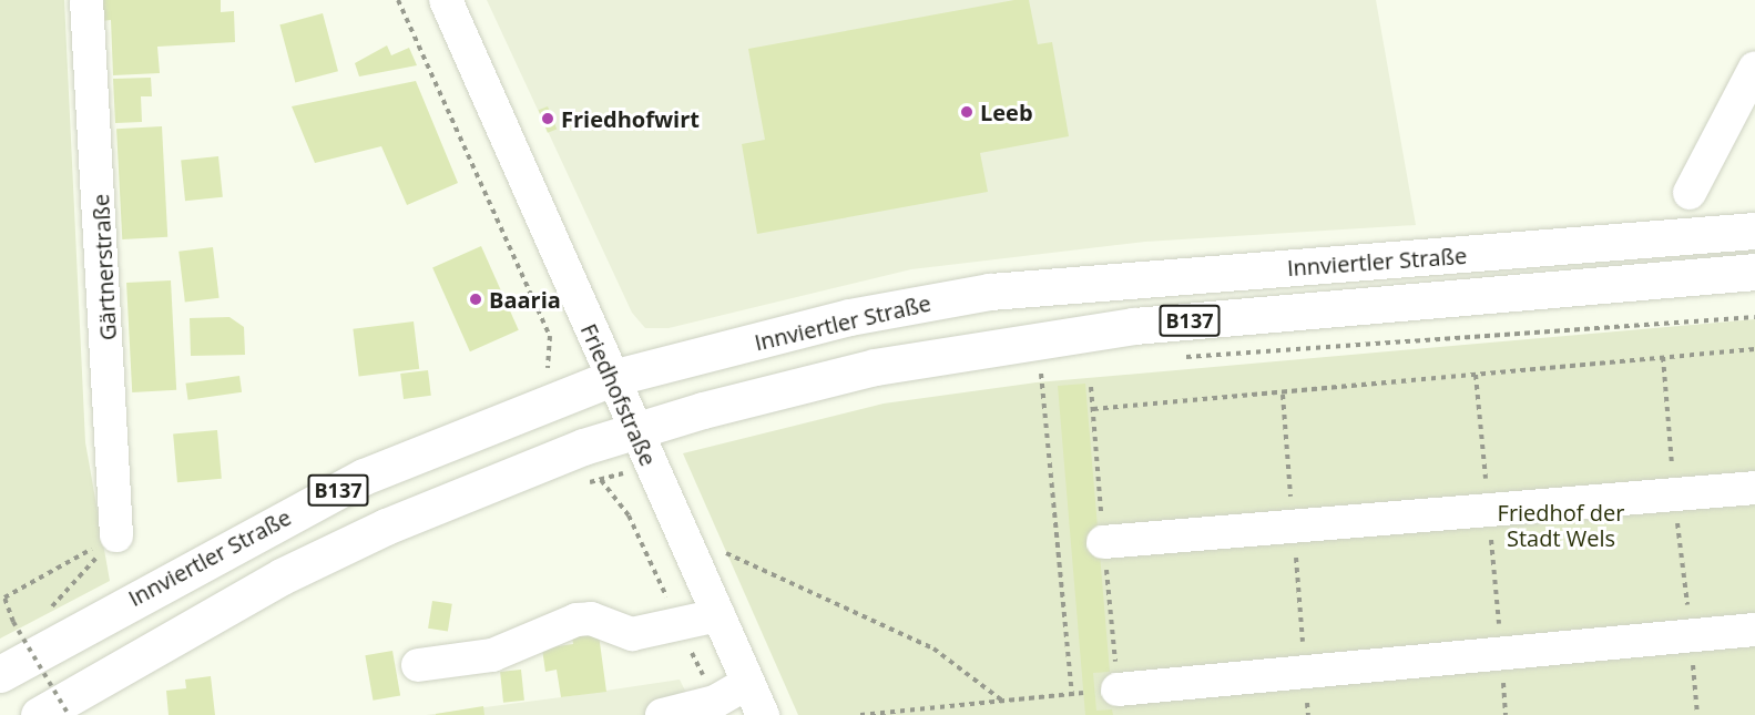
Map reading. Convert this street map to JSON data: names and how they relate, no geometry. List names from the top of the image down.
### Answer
{
  "streets": {
    "main road": ["Innviertler Straße", "B137"],
    "street": ["Gärtnerstraße", "Friedhofstraße"]
  },
  "crossings": [
    ["Innviertler Straße", "Friedhofstraße"]
  ],
  "parks": ["Friedhof der Stadt Wels"],
  "places": ["Leeb", "Friedhofwirt", "Baaria"]
}
